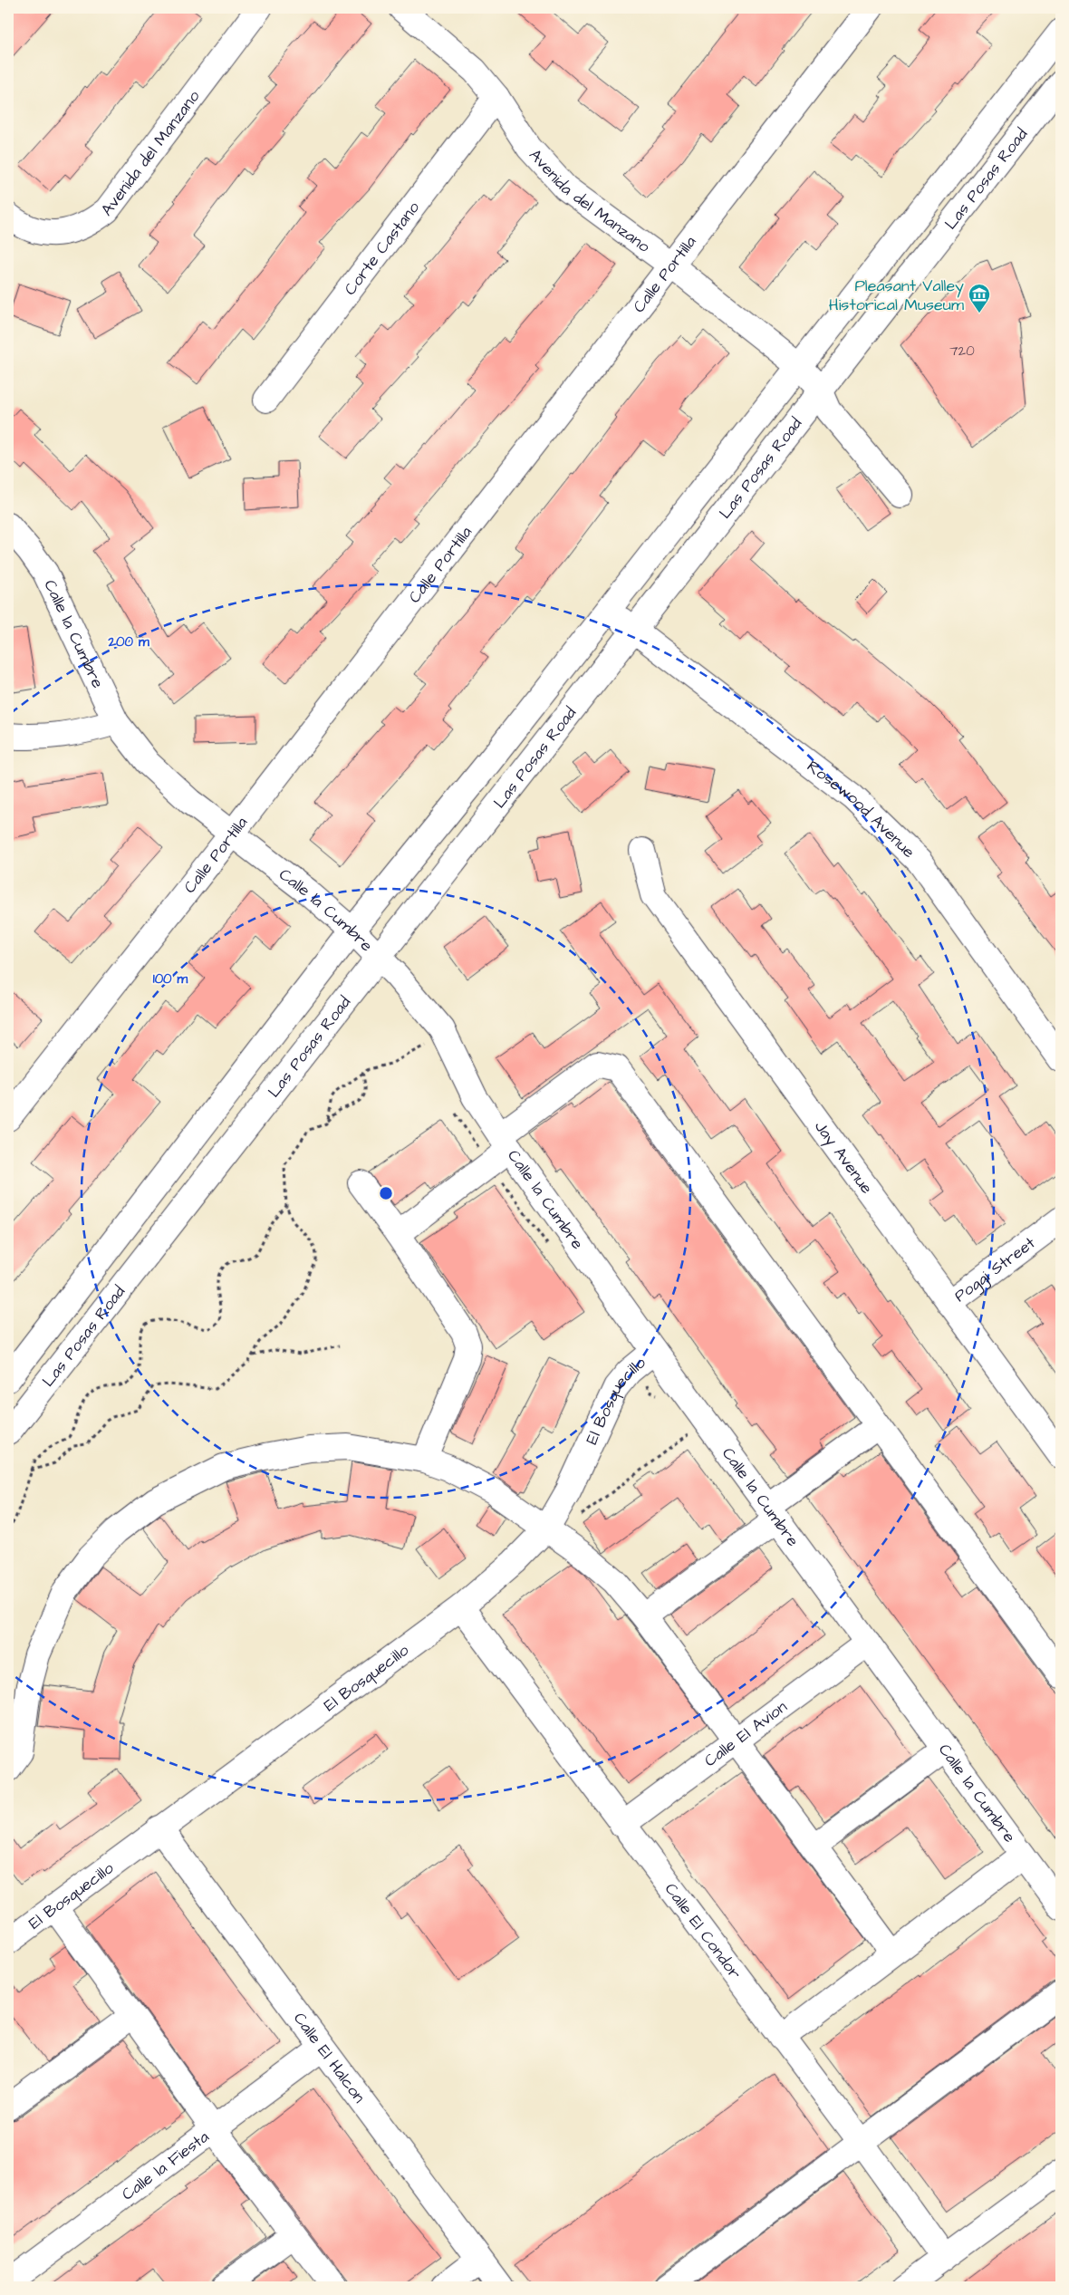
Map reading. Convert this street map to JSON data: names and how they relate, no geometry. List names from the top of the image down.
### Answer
{
  "streets": {
    "street": [
      "Avenida del Manzano",
      "Las Posas Road",
      "Corte Castano",
      "Calle Portilla",
      "Calle la Cumbre",
      "Rosewood Avenue",
      "Jay Avenue",
      "Poggi Street",
      "El Bosquecillo",
      "Calle El Avion",
      "Calle El Condor",
      "Calle El Halcon",
      "Calle la Fiesta"
    ]
  },
  "crossings": [
    ["Avenida del Manzano", "Las Posas Road"],
    ["Avenida del Manzano", "Corte Castano"],
    ["Avenida del Manzano", "Calle Portilla"],
    ["Las Posas Road", "Calle la Cumbre"],
    ["Las Posas Road", "Rosewood Avenue"],
    ["Calle Portilla", "Calle la Cumbre"],
    ["Calle la Cumbre", "El Bosquecillo"],
    ["Calle la Cumbre", "Calle El Avion"],
    ["Jay Avenue", "Poggi Street"],
    ["El Bosquecillo", "Calle El Condor"],
    ["El Bosquecillo", "Calle El Halcon"],
    ["Calle El Avion", "Calle El Condor"],
    ["Calle El Halcon", "Calle la Fiesta"]
  ],
  "places": {
    "museum": ["Pleasant Valley Historical Museum"]
  },
  "house_numbers": ["720"],
  "rings": ["200 m", "100 m"]
}
